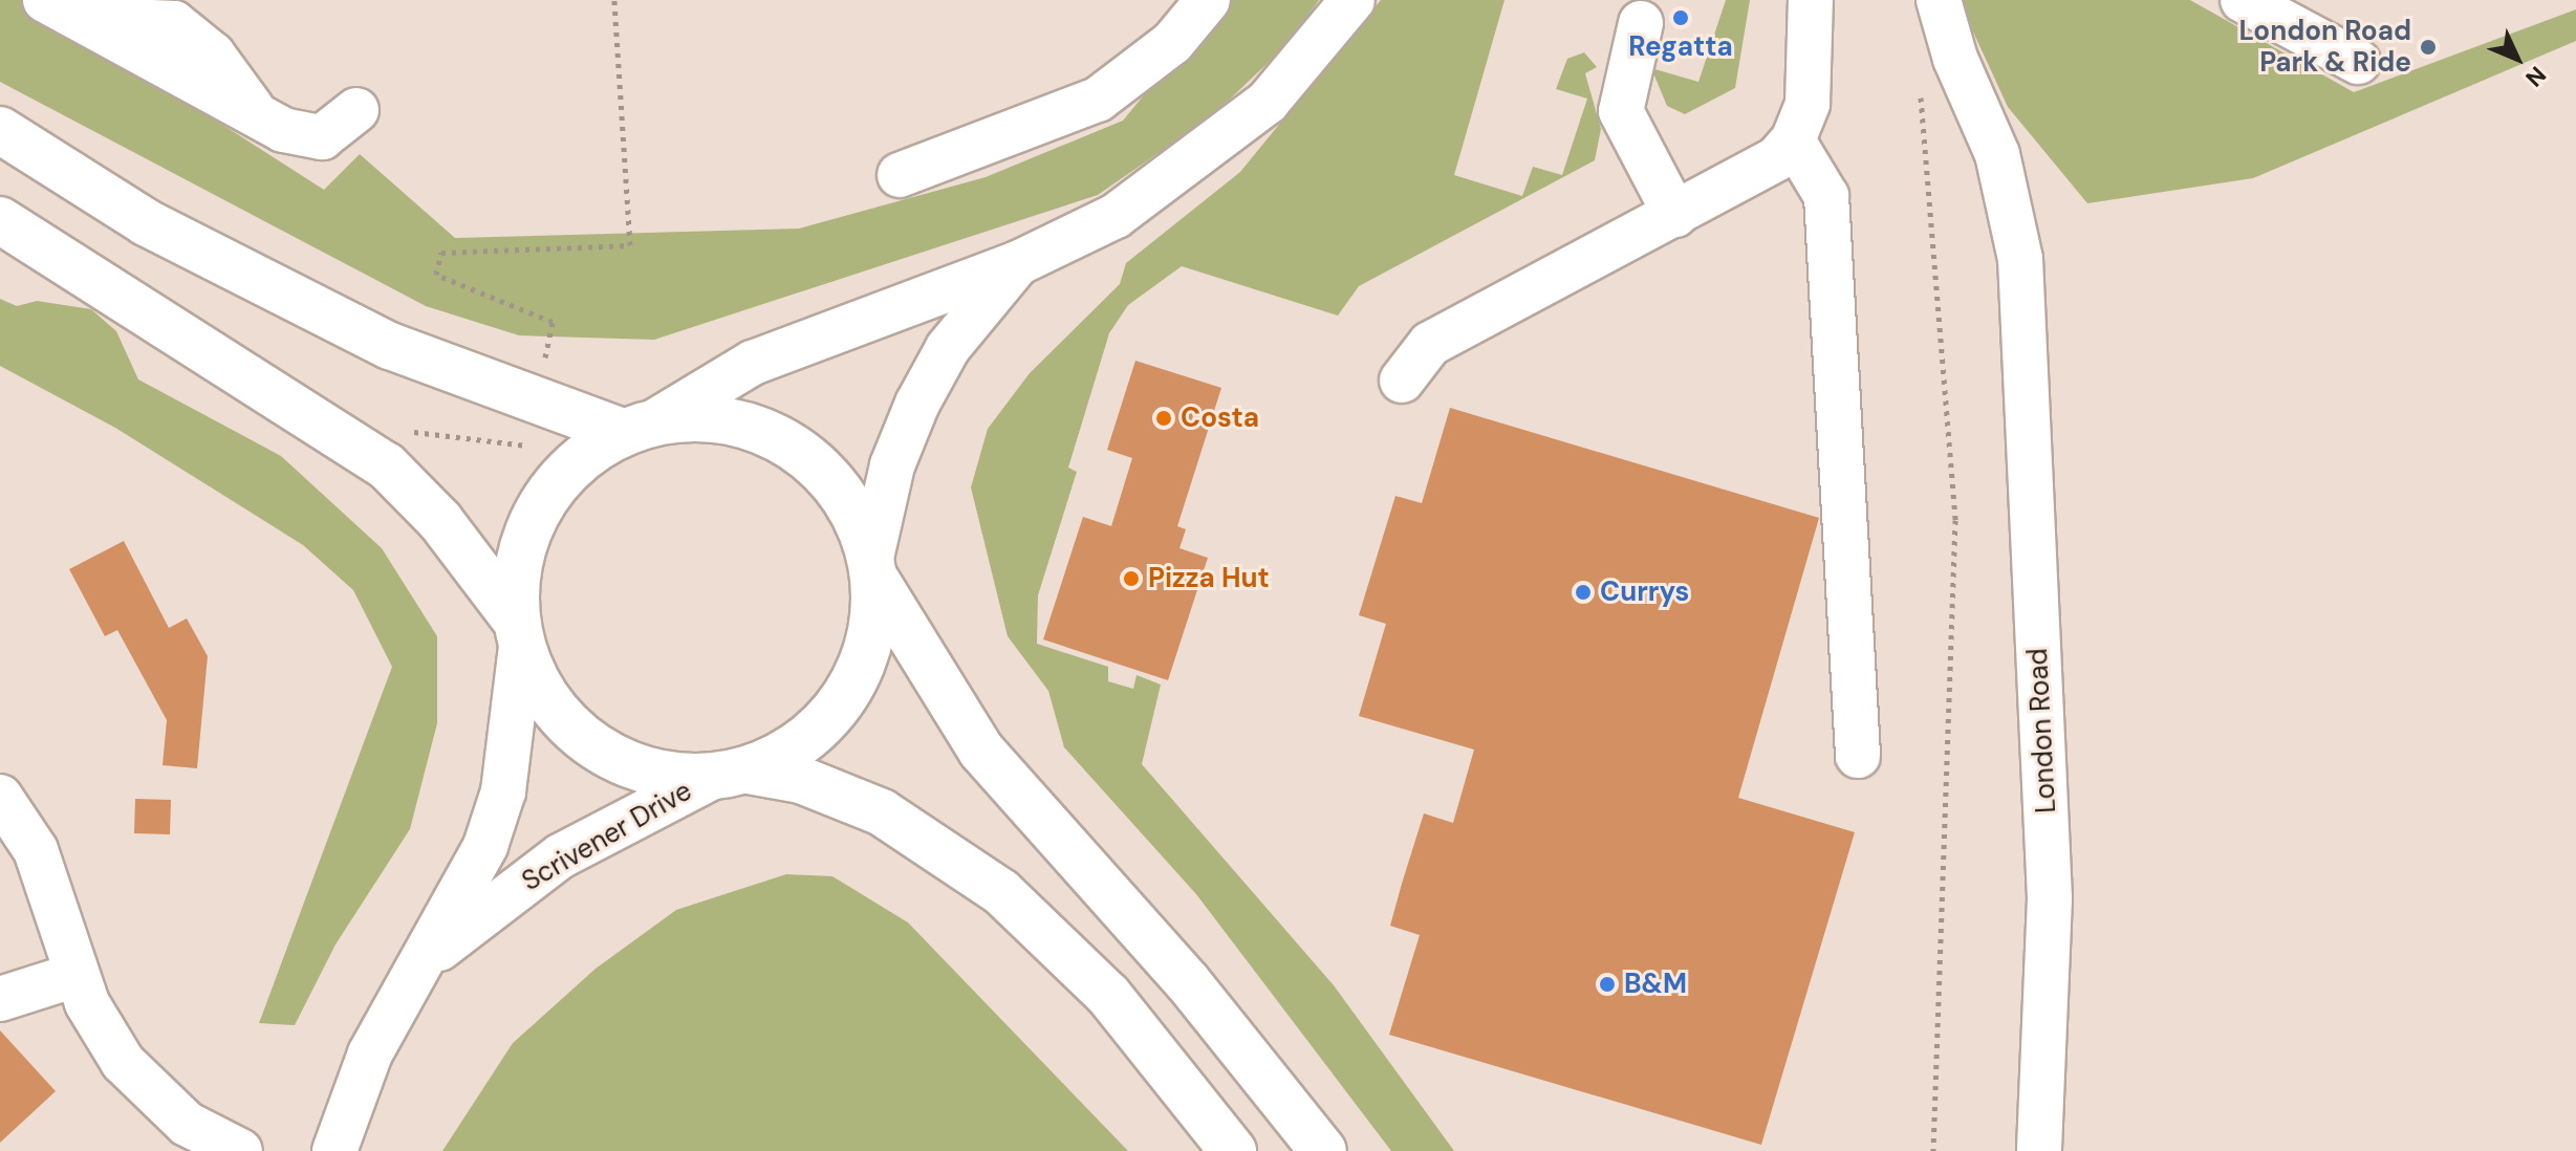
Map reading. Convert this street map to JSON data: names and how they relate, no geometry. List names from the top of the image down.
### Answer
{
  "streets": {
    "street": ["London Road", "Scrivener Drive"]
  },
  "places": [
    "Regatta",
    "London Road Park & Ride",
    "Costa",
    "Pizza Hut",
    "Currys",
    "B&M"
  ],
  "north": "bottom right"
}
